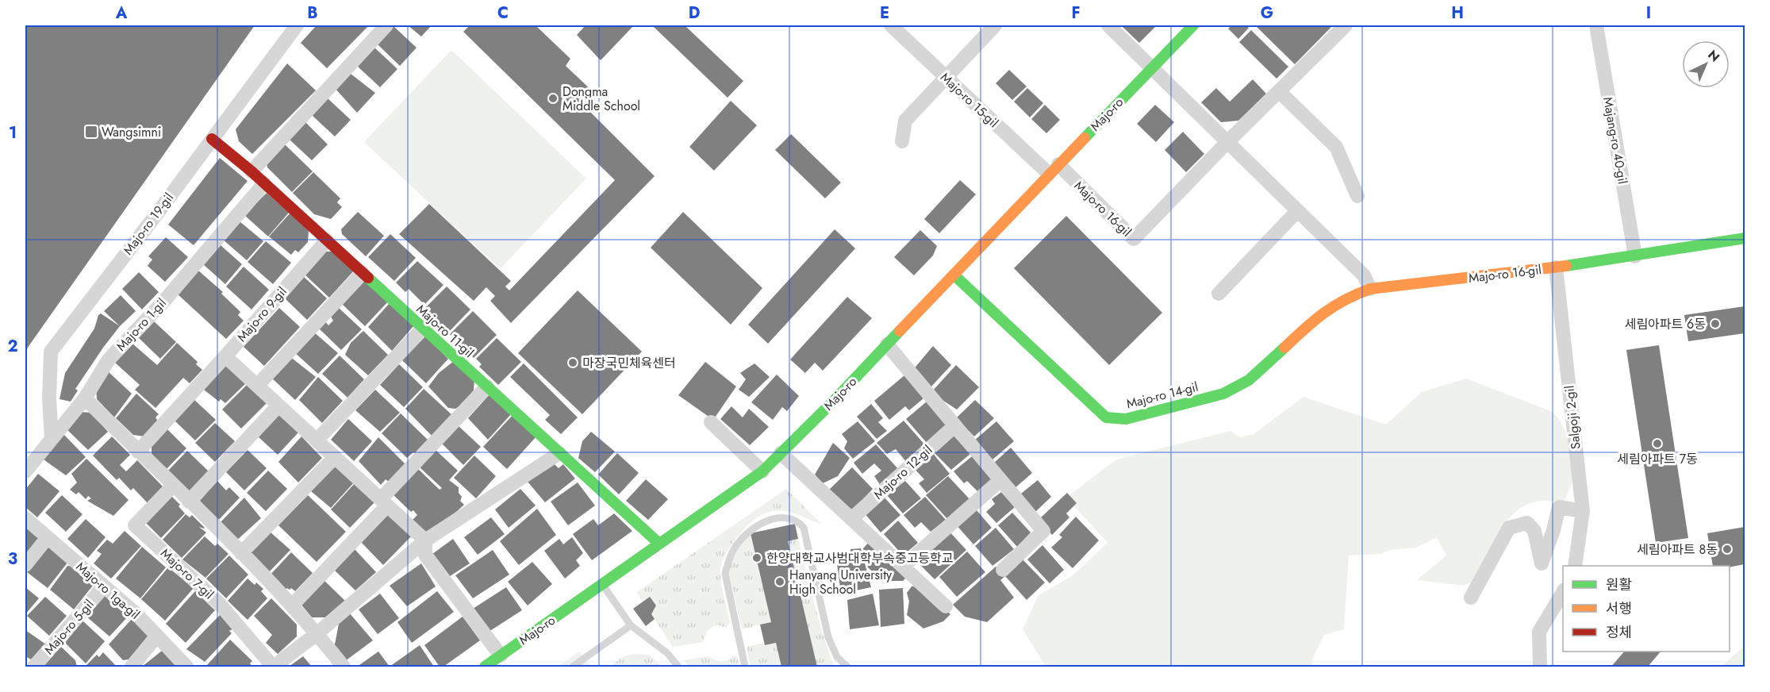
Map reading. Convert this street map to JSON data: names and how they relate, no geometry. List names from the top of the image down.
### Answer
{
  "streets": {
    "street": [
      "Majo-ro 15-gil",
      "Majo-ro",
      "Majang-ro 40-gil",
      "Majo-ro 16-gil",
      "Majo-ro 19-gil",
      "Majo-ro 9-gil",
      "Majo-ro 1-gil",
      "Majo-ro 11-gil",
      "Majo-ro 14-gil",
      "Salgoji 2-gil",
      "Majo-ro 12-gil",
      "Majo-ro 7-gil",
      "Majo-ro 1ga-gil",
      "Majo-ro 5-gil"
    ]
  },
  "crossings": [
    ["Majo-ro 15-gil", "Majo-ro"],
    ["Majo-ro 15-gil", "Majo-ro 16-gil"],
    ["Majo-ro", "Majo-ro 16-gil"],
    ["Majo-ro", "Majo-ro 11-gil"],
    ["Majo-ro", "Majo-ro 14-gil"],
    ["Majang-ro 40-gil", "Majo-ro 16-gil"],
    ["Majo-ro 16-gil", "Majo-ro 14-gil"],
    ["Majo-ro 16-gil", "Salgoji 2-gil"],
    ["Majo-ro 19-gil", "Majo-ro 1-gil"],
    ["Majo-ro 19-gil", "Majo-ro 11-gil"],
    ["Majo-ro 9-gil", "Majo-ro 11-gil"],
    ["Majo-ro 1-gil", "Majo-ro 11-gil"],
    ["Majo-ro 1ga-gil", "Majo-ro 5-gil"]
  ],
  "places": {
    "other": [
      "Dongma Middle School",
      "세림아파트 6동",
      "마장국민체육센터",
      "세림아파트 7동",
      "세림아파트 8동",
      "한양대학교사범대학부속중고등학교",
      "Hanyang University High School"
    ],
    "transit": ["Wangsimni"]
  },
  "legend": ["원활", "서행", "정체"],
  "north": "top right",
  "grid": {
    "columns": [
      "A",
      "B",
      "C",
      "D",
      "E",
      "F",
      "G",
      "H",
      "I"
    ],
    "rows": ["1", "2", "3"]
  }
}
